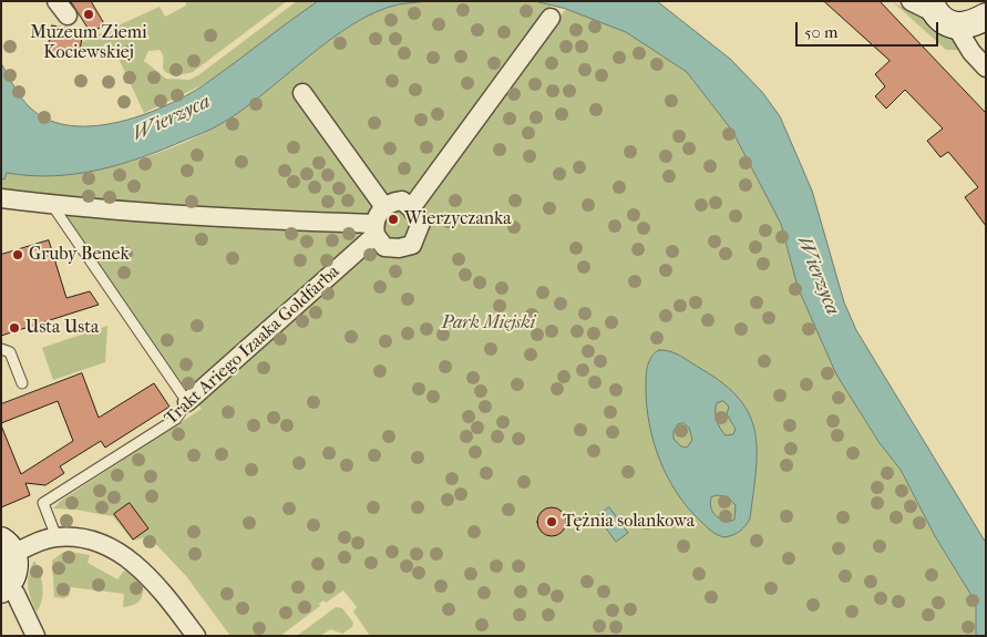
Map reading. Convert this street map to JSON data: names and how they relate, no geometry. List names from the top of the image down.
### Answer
{
  "streets": {
    "street": ["Trakt Ariego Izaaka Goldfarba"]
  },
  "water": ["Wierzyca"],
  "parks": ["Park Miejski"],
  "places": [
    "Muzeum Ziemi Kociewskiej",
    "Wierzyczanka",
    "Gruby Benek",
    "Usta Usta",
    "Tężnia solankowa"
  ],
  "scale_bar": "50 m"
}
